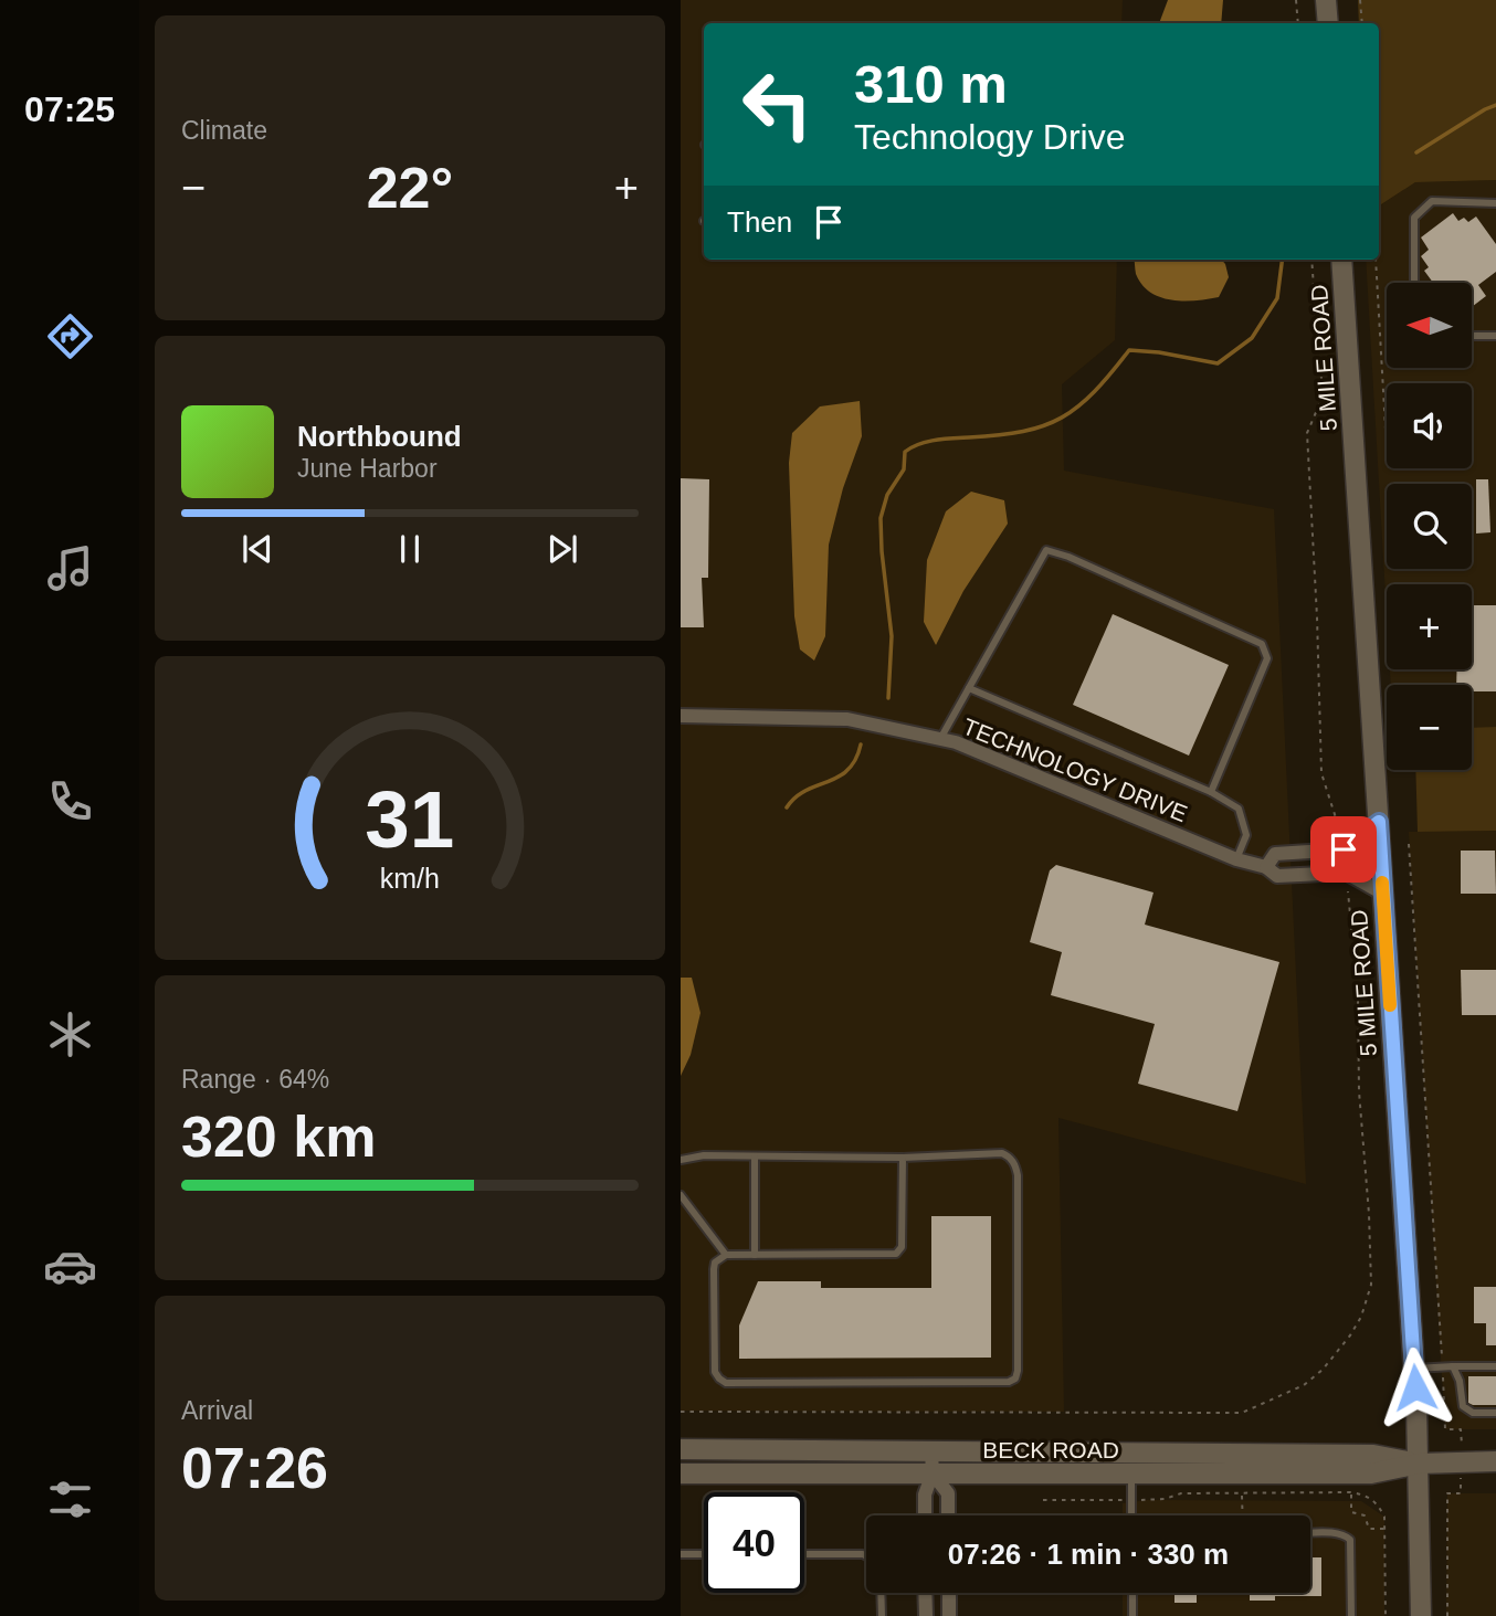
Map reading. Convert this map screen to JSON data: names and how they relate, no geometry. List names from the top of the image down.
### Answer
{
  "streets": {
    "main road": ["5 MILE ROAD", "BECK ROAD"],
    "street": ["TECHNOLOGY DRIVE"]
  },
  "crossings": [
    ["5 MILE ROAD", "BECK ROAD"]
  ],
  "north": "left",
  "page": {
    "tabs": "07:25",
    "tile": [
      "Climate",
      ["Range · 64%", "320 km"],
      ["Arrival", "07:26"]
    ],
    "turn": ["310 m", "Technology Drive"],
    "heat": ["−", "22°", "+"],
    "then": "Then",
    "map_buttons": ["+", "−"],
    "song": ["Northbound", "June Harbor"],
    "limit": "40",
    "trip": "07:26 · 1 min · 330 m",
    "gauge": ["31", "km/h"]
  }
}
